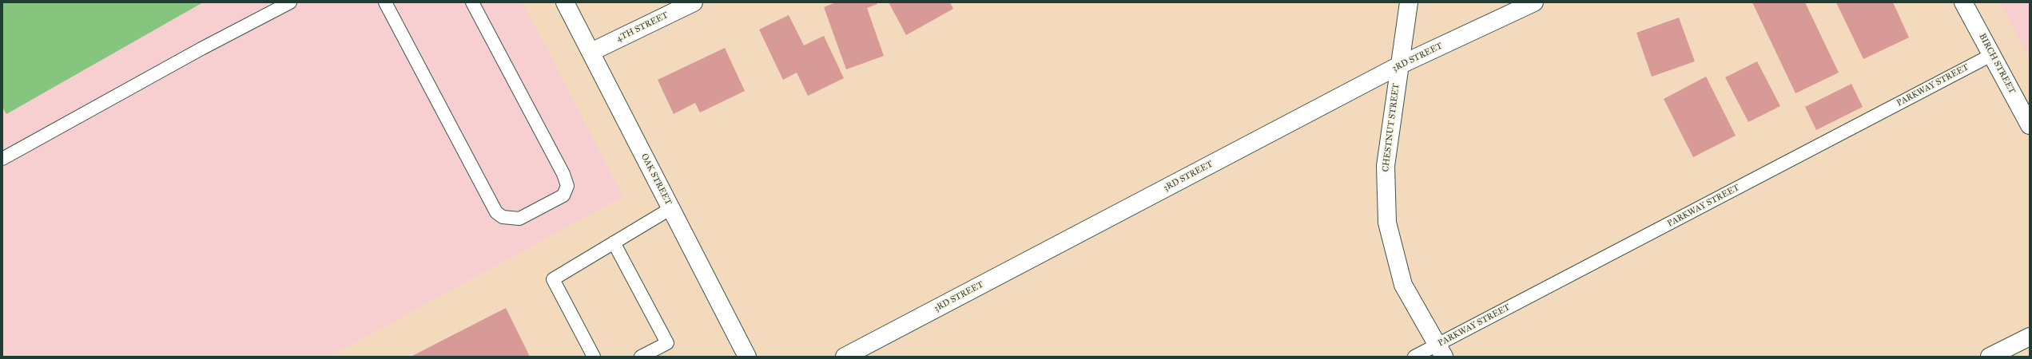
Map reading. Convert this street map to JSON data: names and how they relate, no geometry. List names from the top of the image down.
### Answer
{
  "streets": {
    "street": [
      "4TH STREET",
      "3RD STREET",
      "BIRCH STREET",
      "CHESTNUT STREET",
      "OAK STREET"
    ],
    "lane": ["PARKWAY STREET"]
  },
  "crossings": [
    ["4TH STREET", "OAK STREET"],
    ["3RD STREET", "CHESTNUT STREET"],
    ["BIRCH STREET", "PARKWAY STREET"],
    ["PARKWAY STREET", "CHESTNUT STREET"]
  ]
}
